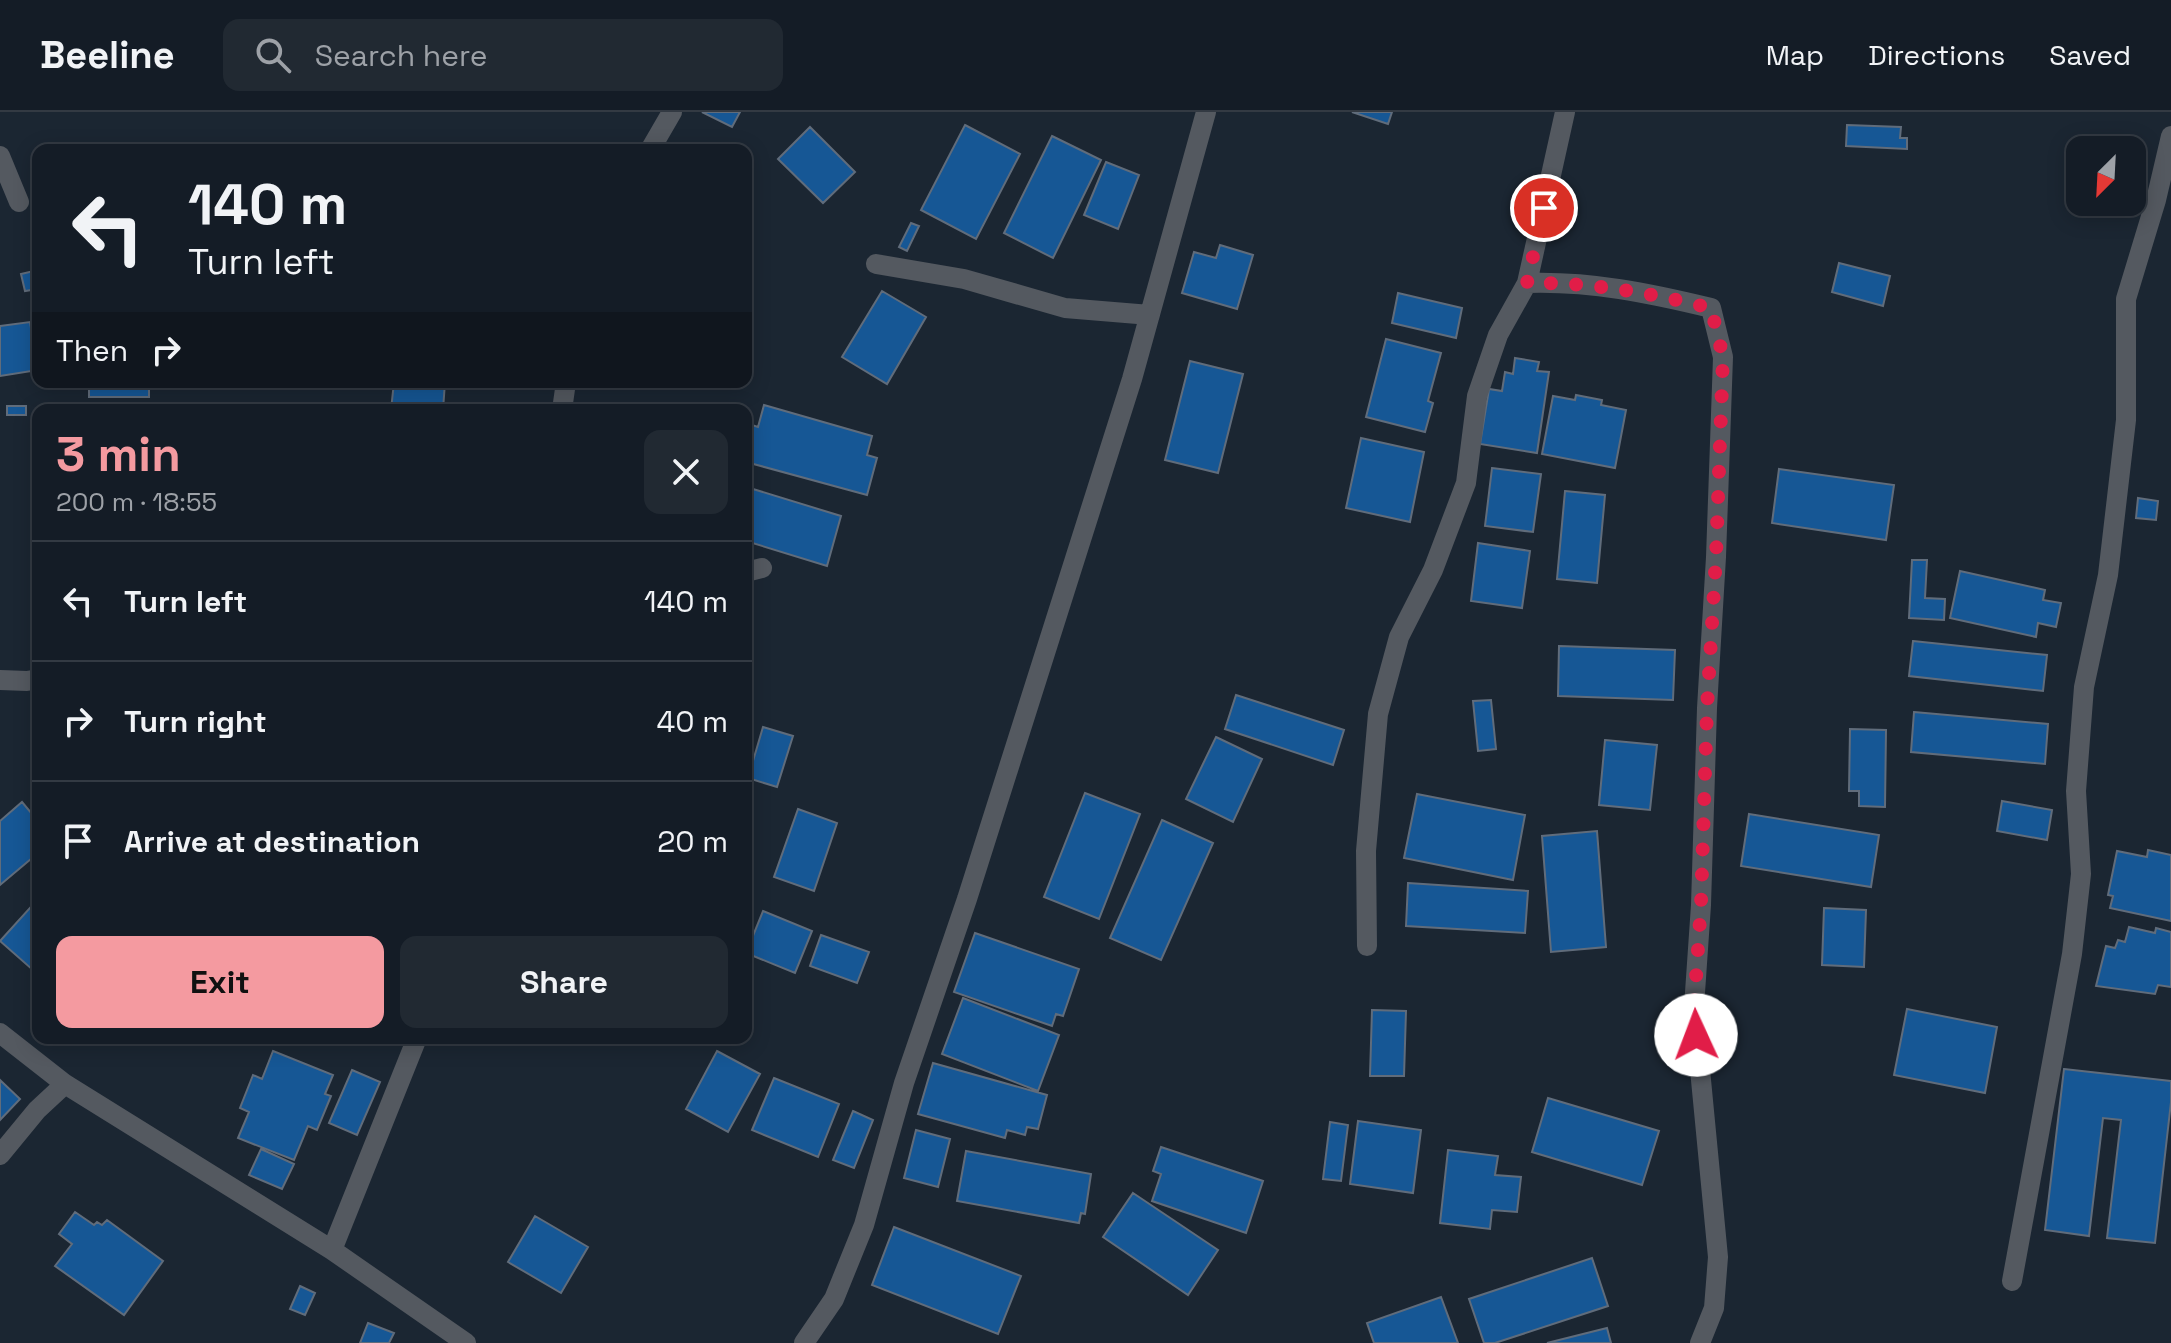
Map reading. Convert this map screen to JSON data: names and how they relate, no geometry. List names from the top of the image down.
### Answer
{
  "north": "bottom left",
  "page": {
    "header": "Beeline",
    "search": "Search here",
    "nav": ["Map", "Directions", "Saved"],
    "turn": ["140 m", "Turn left"],
    "then": "Then",
    "heading": ["3 min", "200 m · 18:55"],
    "list": [
      {
        "name": "Turn left",
        "value": "140 m"
      },
      {
        "name": "Turn right",
        "value": "40 m"
      },
      {
        "name": "Arrive at destination",
        "value": "20 m"
      }
    ],
    "buttons": ["Exit", "Share"]
  }
}
